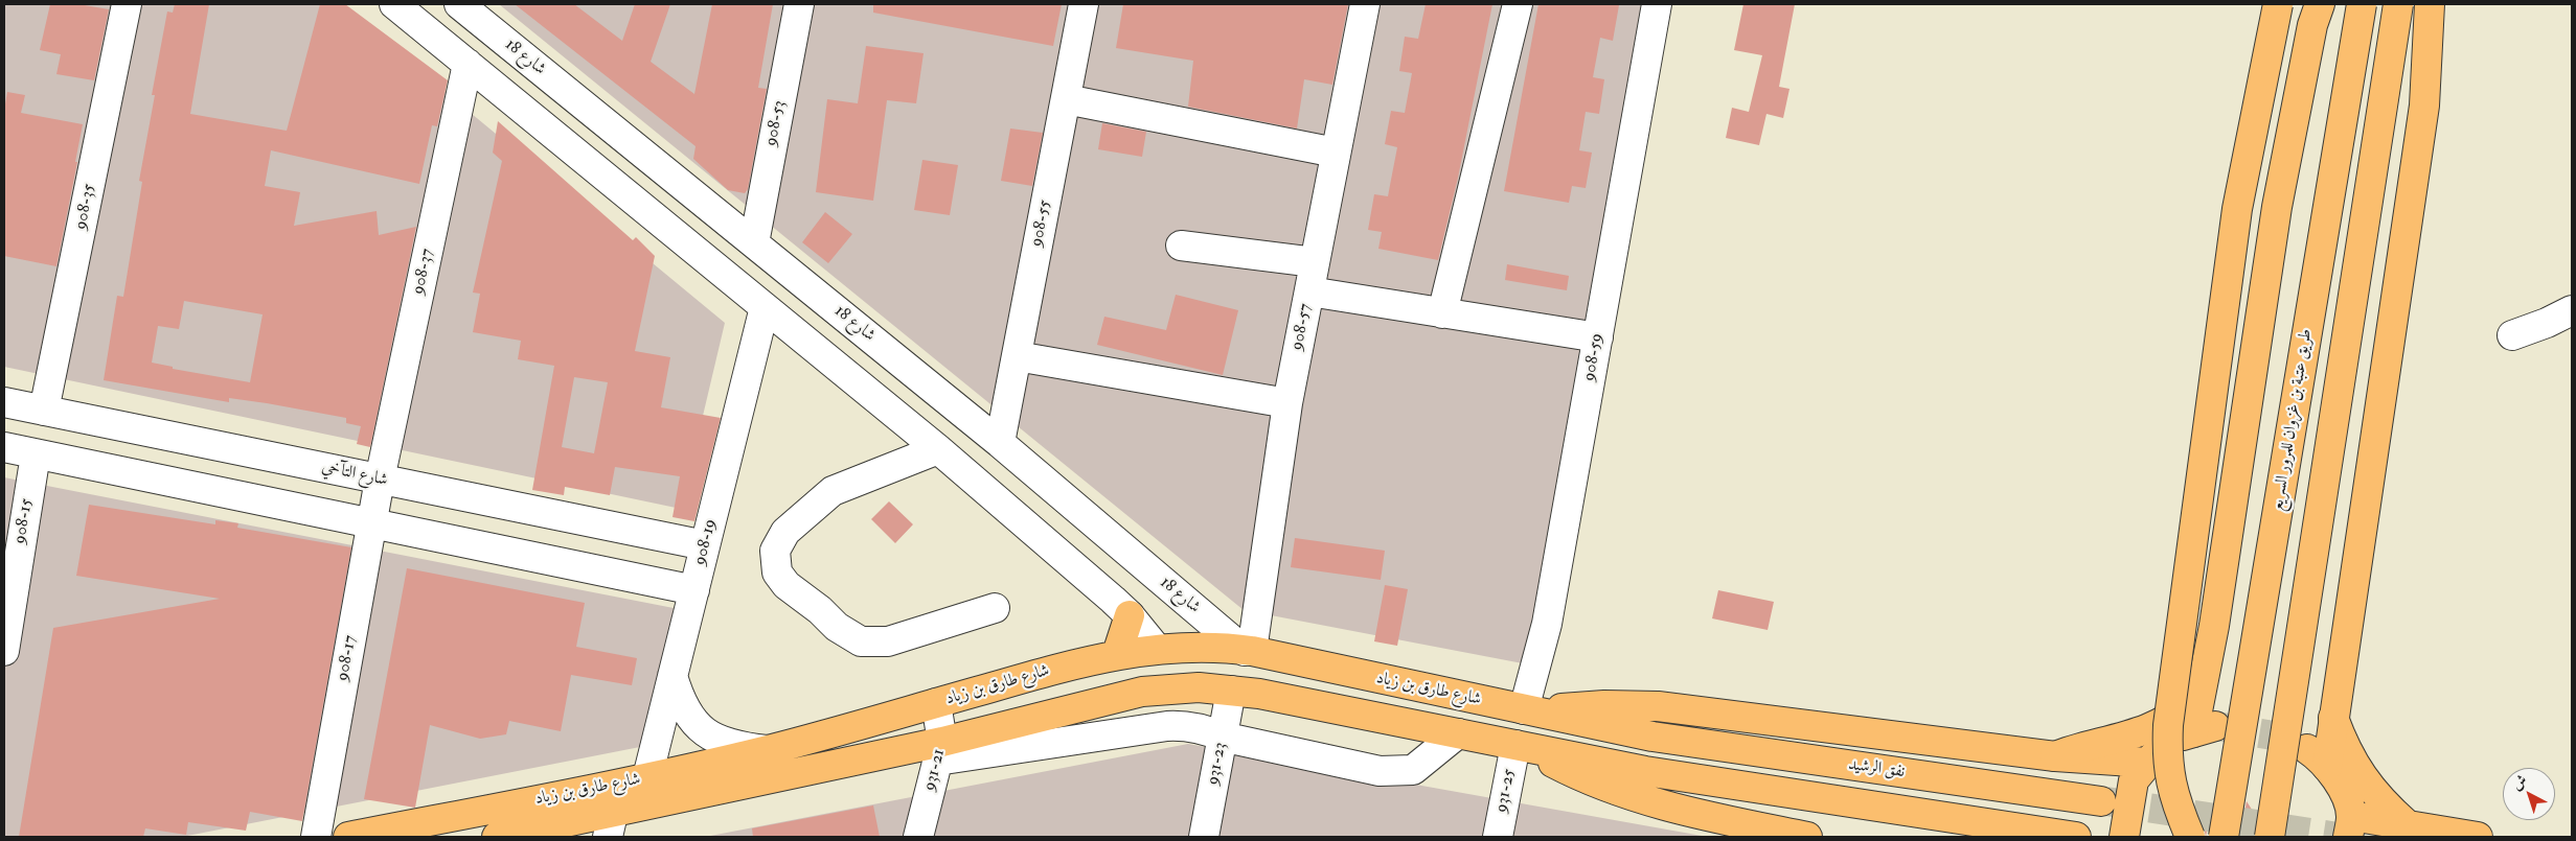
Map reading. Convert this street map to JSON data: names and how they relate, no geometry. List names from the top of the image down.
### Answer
{
  "streets": {
    "main road": ["طريق عتبة بن غزوان للمرور السريع", "شارع طارق بن زياد", "نفق الرشيد"],
    "street": [
      "شارع 18",
      "908-53",
      "908-35",
      "908-55",
      "908-37",
      "908-57",
      "908-59",
      "شارع التآخي",
      "908-15",
      "908-19",
      "908-17",
      "931-23",
      "931-21",
      "931-25"
    ]
  },
  "crossings": [
    ["شارع 18", "908-53"],
    ["شارع 18", "908-55"],
    ["شارع 18", "908-57"],
    ["شارع 18", "شارع طارق بن زياد"],
    ["908-35", "شارع التآخي"],
    ["908-37", "شارع التآخي"],
    ["908-37", "908-17"],
    ["908-57", "شارع طارق بن زياد"],
    ["908-59", "شارع طارق بن زياد"],
    ["شارع التآخي", "908-19"],
    ["شارع التآخي", "908-17"],
    ["908-19", "شارع طارق بن زياد"],
    ["شارع طارق بن زياد", "931-23"],
    ["شارع طارق بن زياد", "نفق الرشيد"],
    ["شارع طارق بن زياد", "931-21"],
    ["شارع طارق بن زياد", "931-25"]
  ],
  "north": "top left"
}
